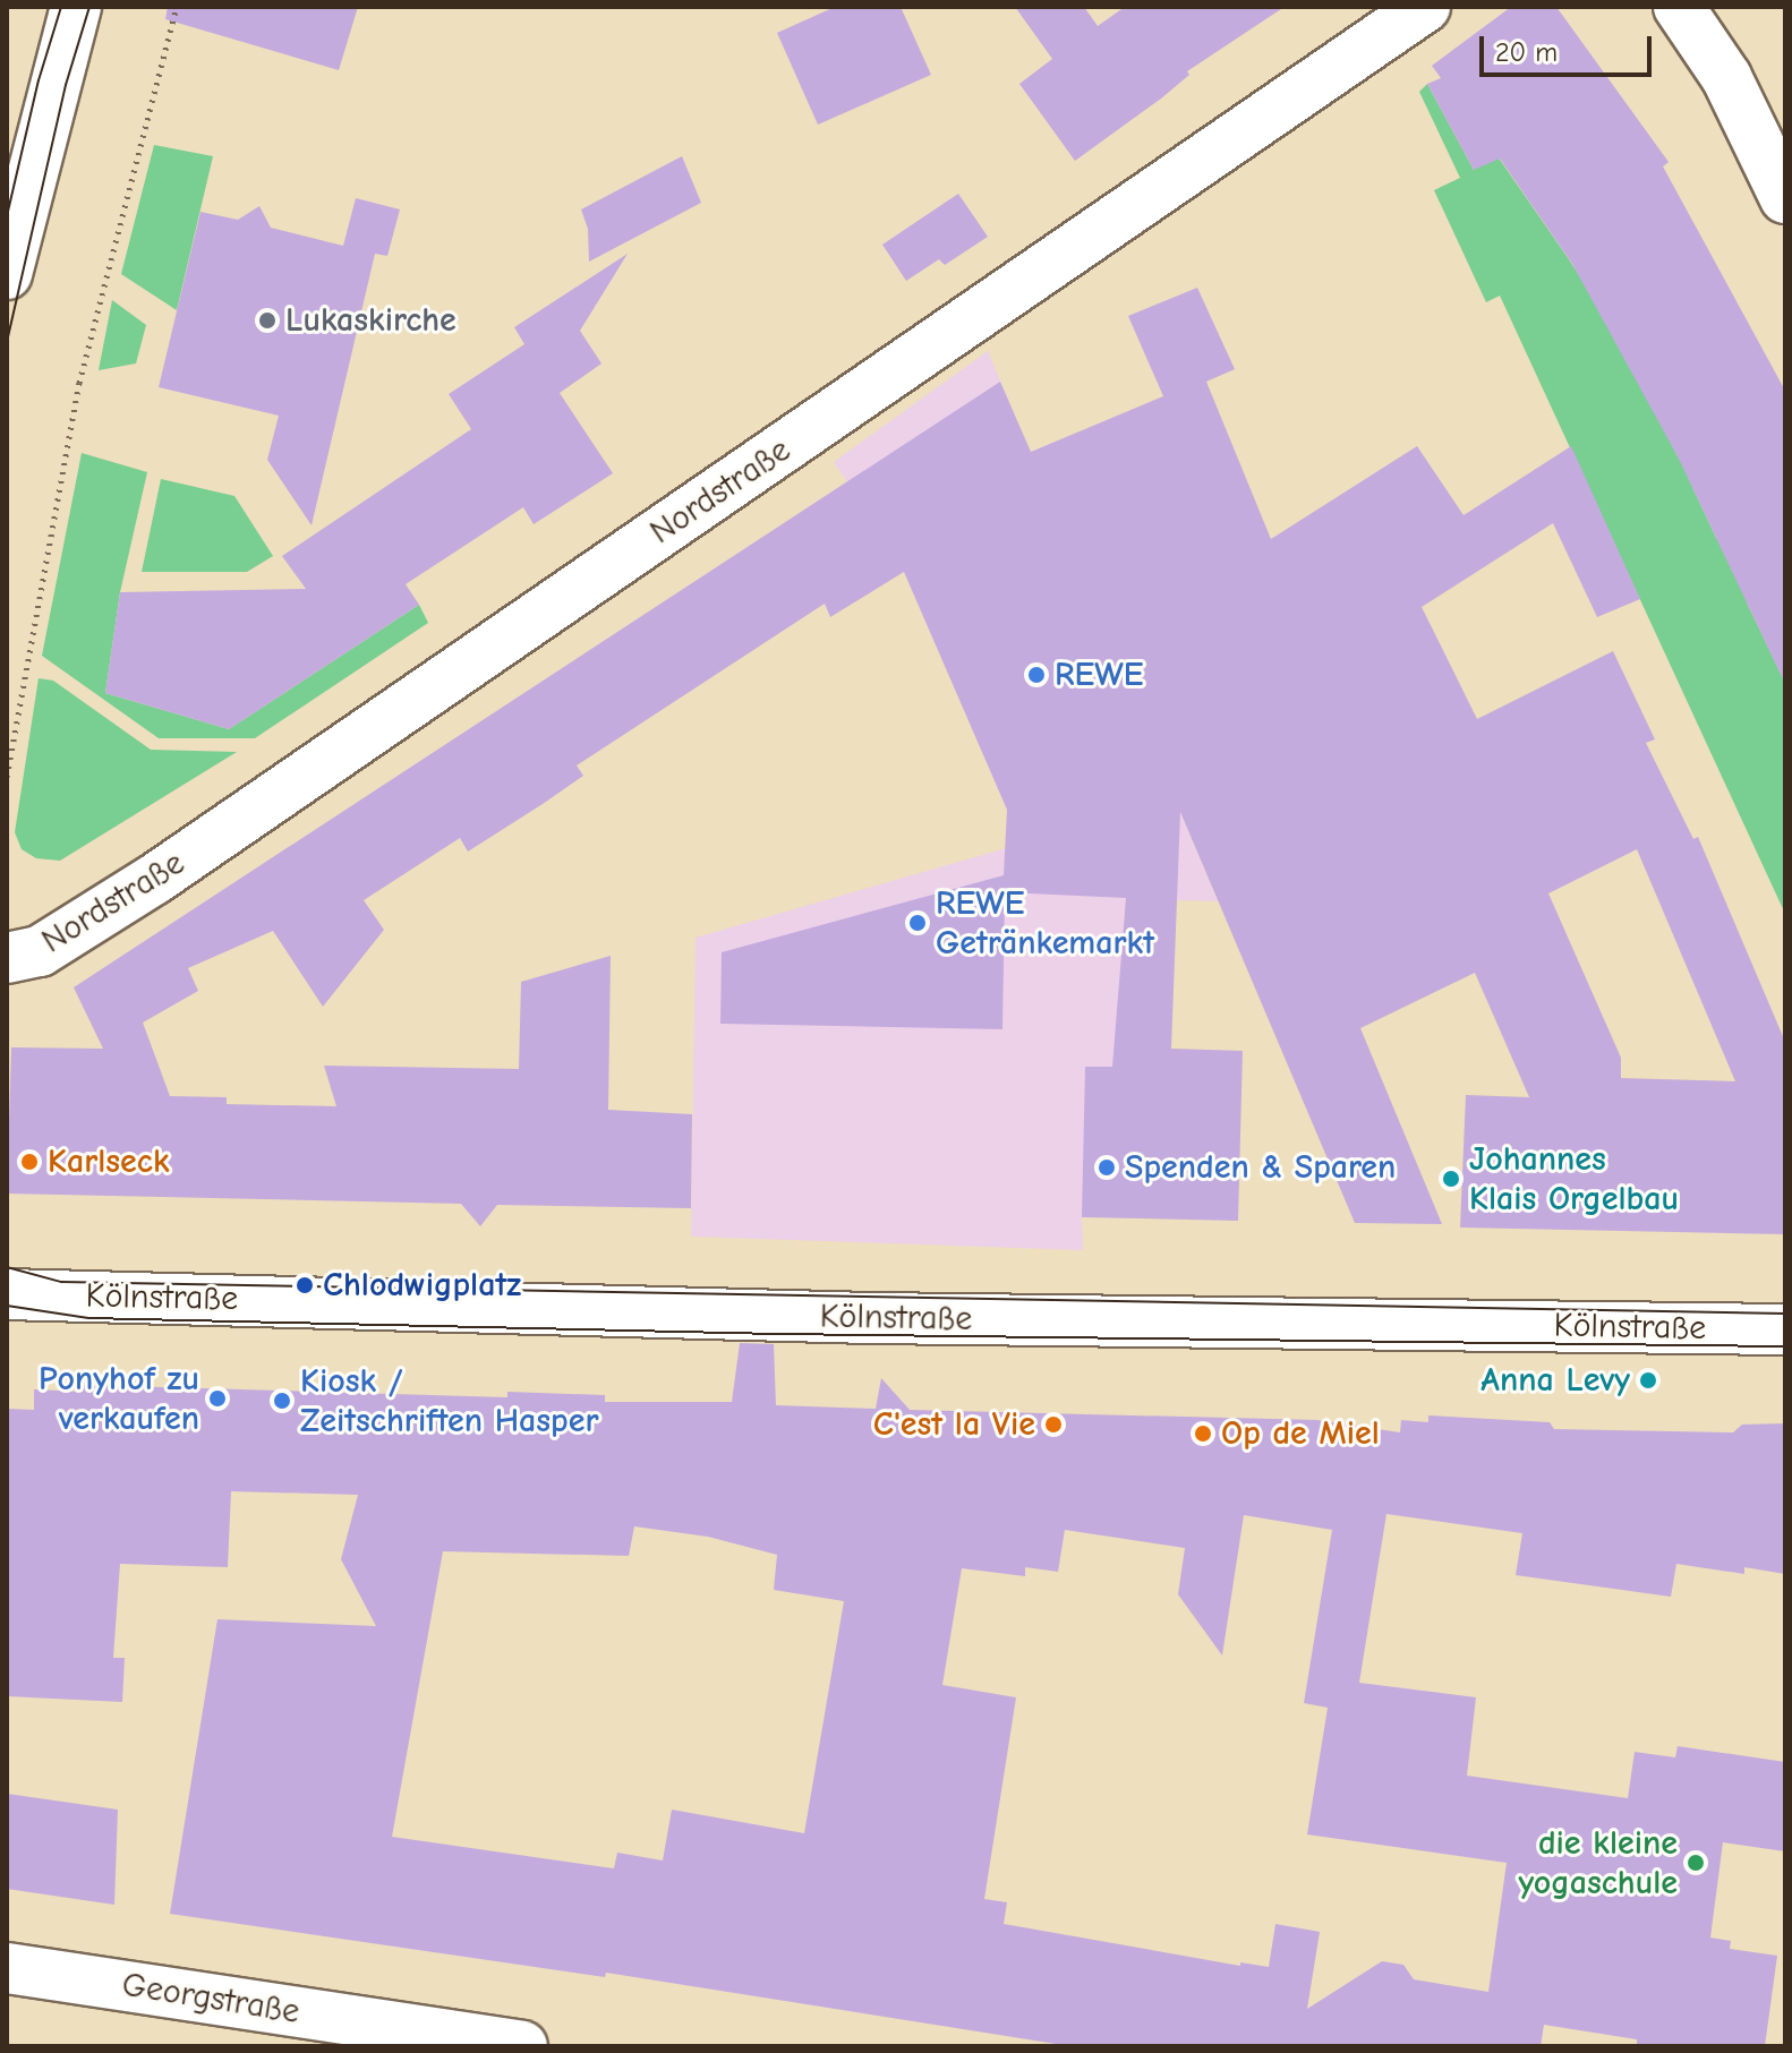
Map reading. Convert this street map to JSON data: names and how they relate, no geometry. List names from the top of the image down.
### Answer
{
  "streets": {
    "street": ["Nordstraße", "Kölnstraße", "Georgstraße"]
  },
  "places": [
    "Lukaskirche",
    "REWE",
    "REWE Getränkemarkt",
    "Karlseck",
    "Spenden & Sparen",
    "Johannes Klais Orgelbau",
    "Chlodwigplatz",
    "Anna Levy",
    "Ponyhof zu verkaufen",
    "Kiosk / Zeitschriften Hasper",
    "C'est la Vie",
    "Op de Miel",
    "die kleine yogaschule"
  ],
  "scale_bar": "20 m"
}
